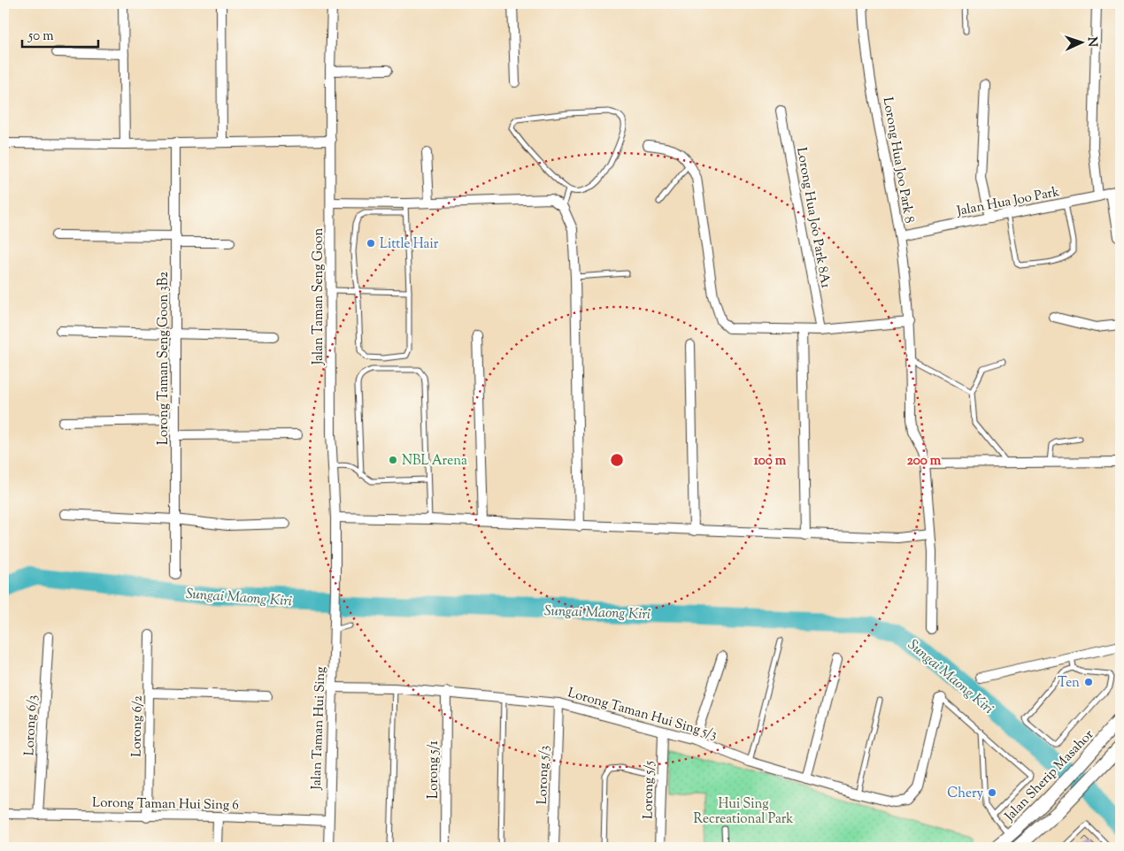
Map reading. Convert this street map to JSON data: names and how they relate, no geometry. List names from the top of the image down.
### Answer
{
  "streets": {
    "main road": ["Jalan Sherip Masahor"],
    "street": [
      "Lorong Hua Joo Park 8",
      "Jalan Hua Joo Park",
      "Lorong Hua Joo Park 8A1",
      "Jalan Taman Seng Goon",
      "Lorong Taman Seng Goon 3B2",
      "Lorong Taman Hui Sing 5/3",
      "Lorong 6/3",
      "Lorong 6/2",
      "Jalan Taman Hui Sing",
      "Lorong 5/1",
      "Lorong 5/3",
      "Lorong 5/5",
      "Lorong Taman Hui Sing 6"
    ]
  },
  "crossings": [
    ["Lorong Hua Joo Park 8", "Jalan Hua Joo Park"],
    ["Jalan Taman Seng Goon", "Jalan Taman Hui Sing"],
    ["Lorong Taman Hui Sing 5/3", "Jalan Taman Hui Sing"],
    ["Lorong Taman Hui Sing 5/3", "Lorong 5/1"],
    ["Lorong Taman Hui Sing 5/3", "Lorong 5/3"],
    ["Lorong Taman Hui Sing 5/3", "Lorong 5/5"],
    ["Lorong 6/3", "Lorong Taman Hui Sing 6"],
    ["Lorong 6/2", "Lorong Taman Hui Sing 6"],
    ["Jalan Taman Hui Sing", "Lorong Taman Hui Sing 6"]
  ],
  "water": ["Sungai Maong Kiri"],
  "parks": ["Hui Sing Recreational Park"],
  "places": [
    "Little Hair",
    "NBL Arena",
    "Ten",
    "Chery"
  ],
  "scale_bar": "50 m",
  "north": "right",
  "rings": ["100 m", "200 m"]
}
